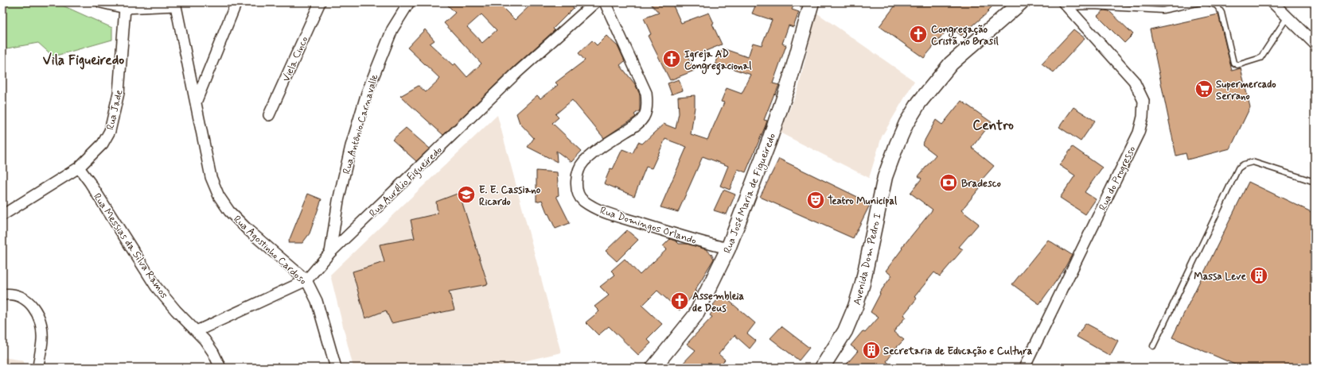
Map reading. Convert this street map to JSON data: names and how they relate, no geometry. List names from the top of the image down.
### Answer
{
  "streets": {
    "main road": ["Rua José Maria de Figueiredo", "Avenida Dom Pedro I"],
    "street": [
      "Viela Cinco",
      "Rua Jade",
      "Rua Antônio Carnavalle",
      "Rua do Progresso",
      "Rua Aurélio Figueiredo",
      "Rua Domingos Orlando",
      "Rua Messias da Silva Ramos",
      "Rua Agostinho Cardoso"
    ]
  },
  "crossings": [
    ["Rua Jade", "Rua Messias da Silva Ramos"],
    ["Rua Antônio Carnavalle", "Rua Aurélio Figueiredo"],
    ["Rua Aurélio Figueiredo", "Rua Messias da Silva Ramos"],
    ["Rua Aurélio Figueiredo", "Rua Agostinho Cardoso"],
    ["Rua José Maria de Figueiredo", "Rua Domingos Orlando"]
  ],
  "districts": ["Vila Figueiredo", "Centro"],
  "places": {
    "church": ["Congregação Cristã no Brasil", "Igreja AD Congregacional", "Assembleia de Deus"],
    "supermarket": ["Supermercado Serrano"],
    "bank": ["Bradesco"],
    "school or university": ["E. E. Cassiano Ricardo"],
    "theatre": ["Teatro Municipal"],
    "building": ["Massa Leve", "Secretaria de Educação e Cultura"]
  }
}
